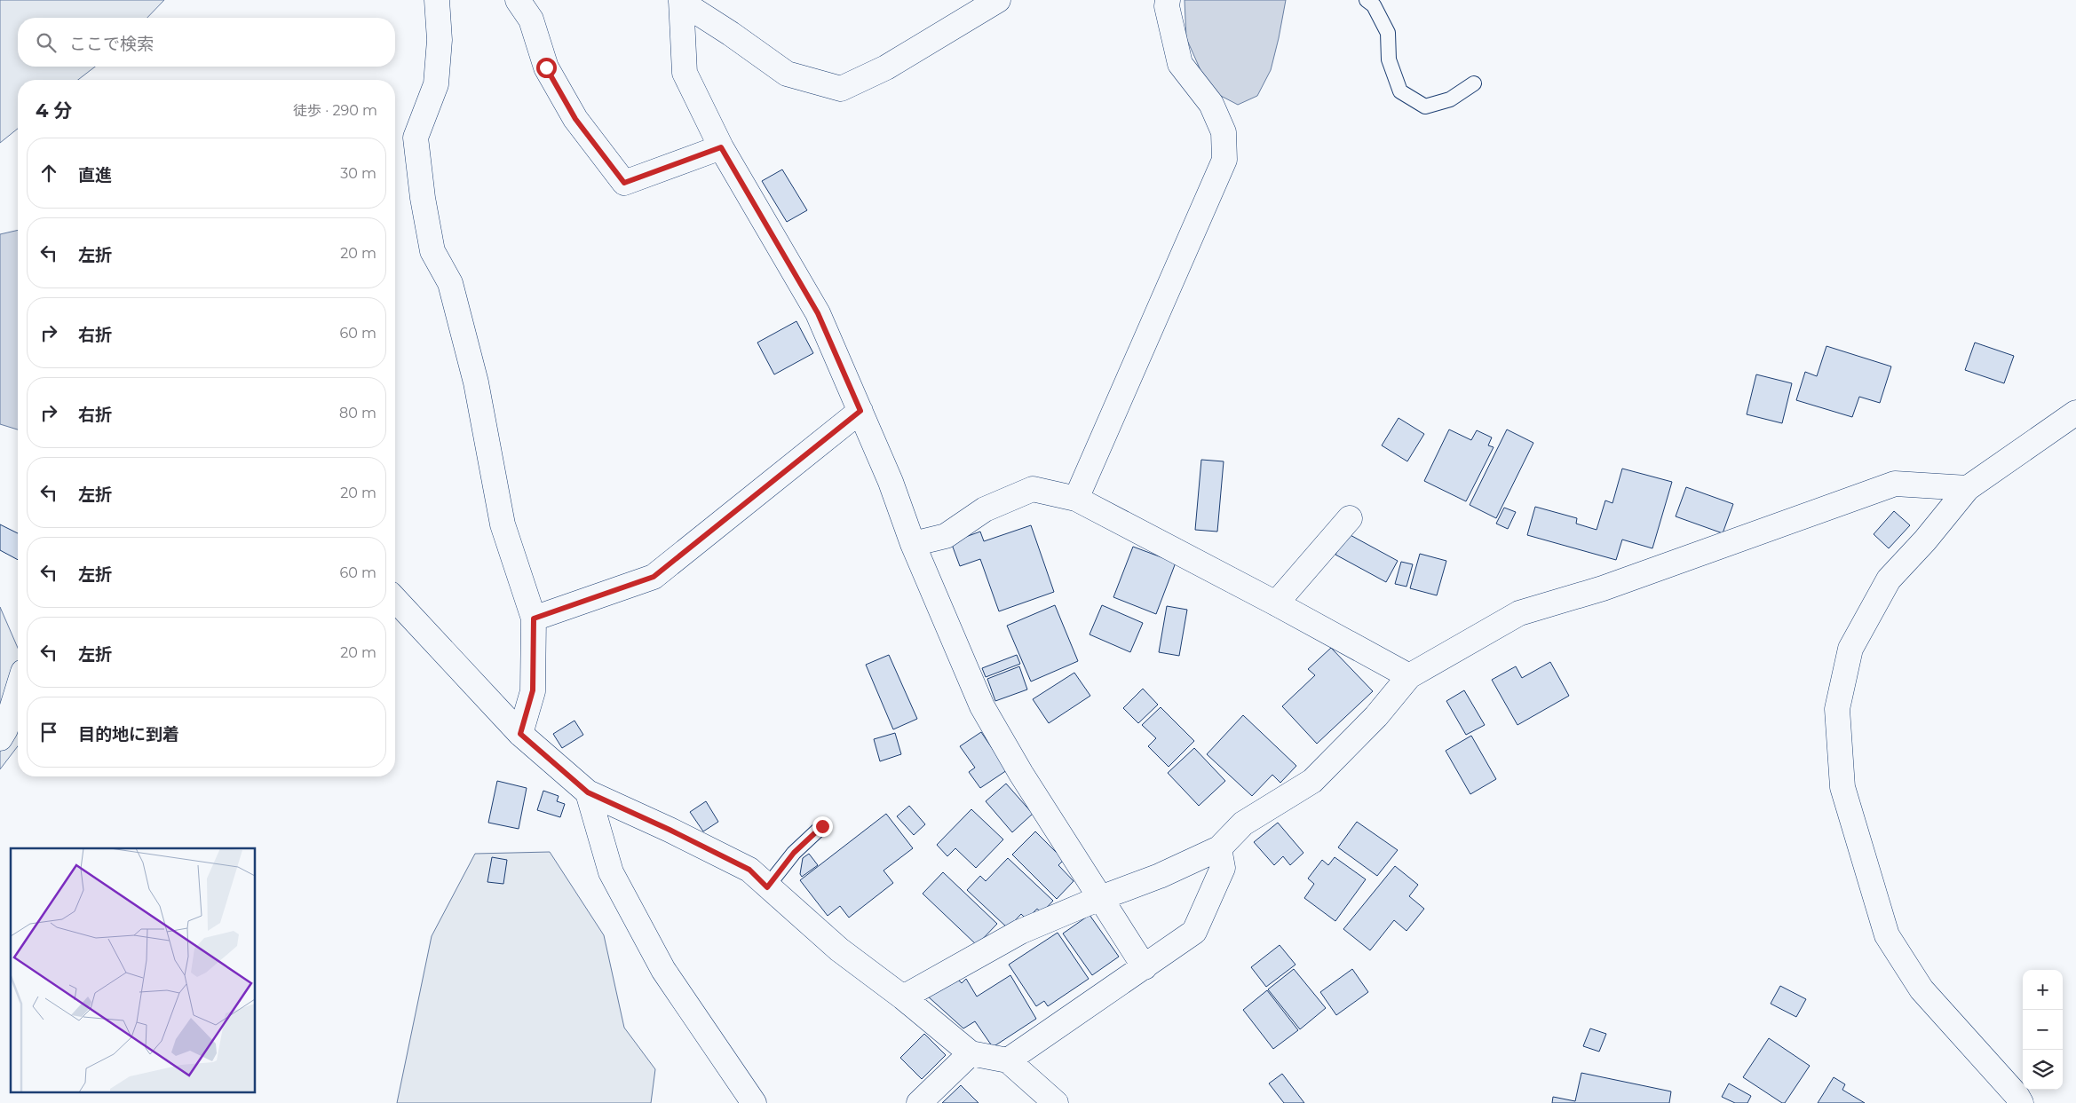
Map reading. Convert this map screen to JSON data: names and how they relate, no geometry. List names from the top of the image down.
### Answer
{
  "page": {
    "search": "ここで検索",
    "heading": ["4 分", "徒歩 · 290 m"],
    "list": [
      ["直進", "30 m"],
      ["左折", "20 m"],
      ["右折", "60 m"],
      ["右折", "80 m"],
      ["左折", "20 m"],
      ["左折", "60 m"],
      ["左折", "20 m"],
      "目的地に到着"
    ],
    "map_buttons": ["+", "−"]
  }
}
